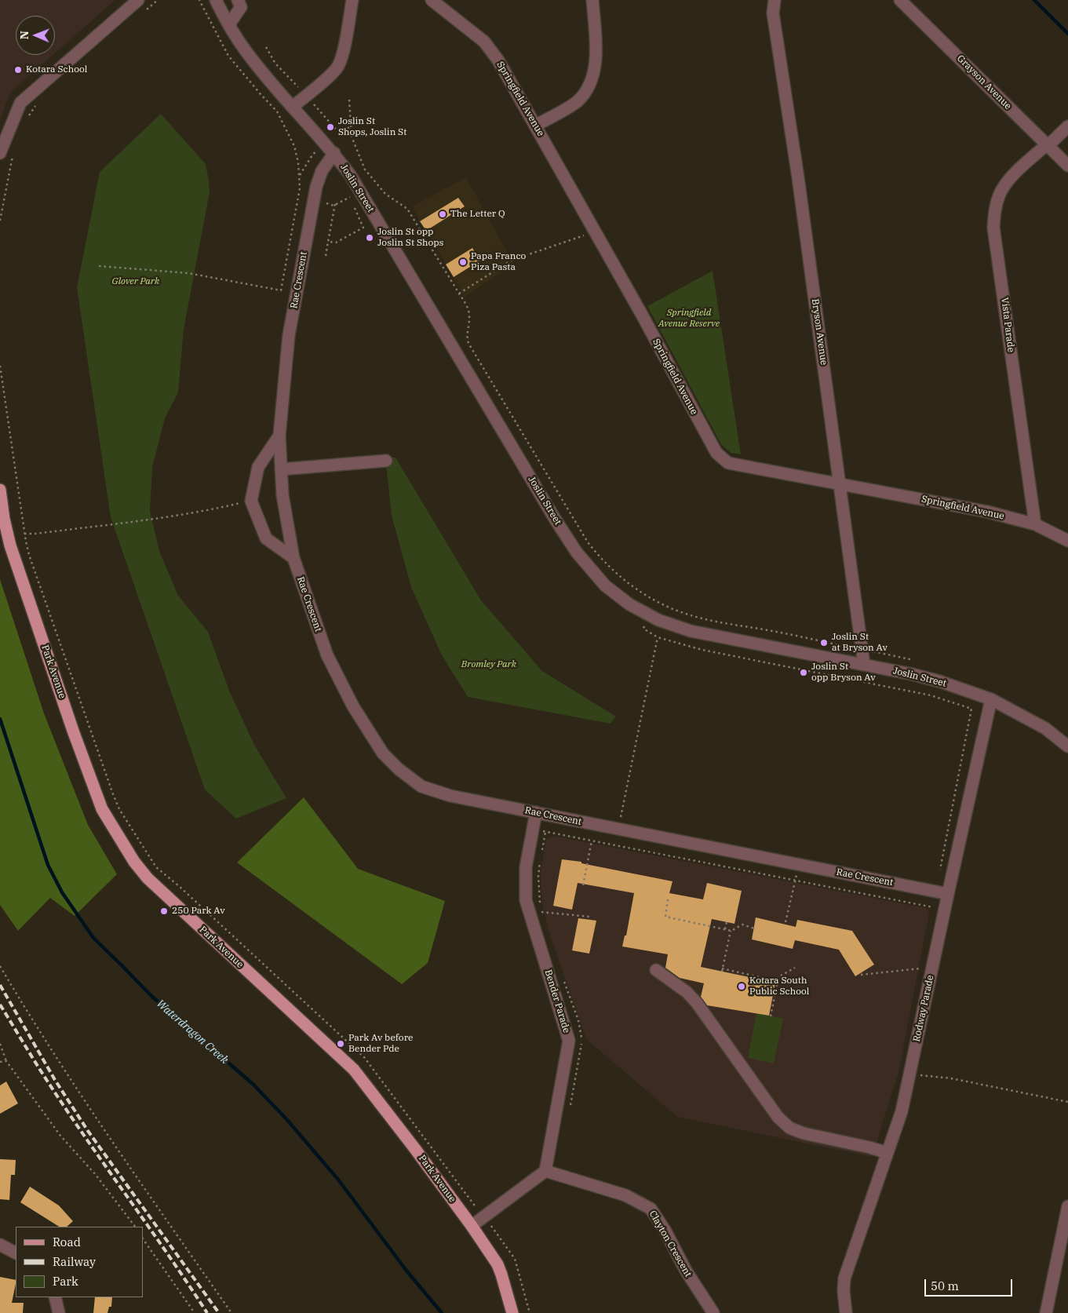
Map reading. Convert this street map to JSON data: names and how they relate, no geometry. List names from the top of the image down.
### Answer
{
  "streets": {
    "main road": ["Park Avenue"],
    "street": [
      "Grayson Avenue",
      "Springfield Avenue",
      "Joslin Street",
      "Rae Crescent",
      "Vista Parade",
      "Bryson Avenue",
      "Bender Parade",
      "Rodway Parade",
      "Clayton Crescent"
    ]
  },
  "crossings": [
    ["Grayson Avenue", "Vista Parade"],
    ["Springfield Avenue", "Vista Parade"],
    ["Springfield Avenue", "Bryson Avenue"],
    ["Joslin Street", "Rae Crescent"],
    ["Joslin Street", "Bryson Avenue"],
    ["Joslin Street", "Rodway Parade"],
    ["Rae Crescent", "Bender Parade"],
    ["Rae Crescent", "Rodway Parade"],
    ["Bender Parade", "Clayton Crescent"]
  ],
  "water": ["Waterdragon Creek"],
  "parks": ["Glover Park", "Springfield Avenue Reserve", "Bromley Park"],
  "places": [
    "Kotara School",
    "Joslin St Shops, Joslin St",
    "The Letter Q",
    "Joslin St opp Joslin St Shops",
    "Papa Franco Piza Pasta",
    "Joslin St at Bryson Av",
    "Joslin St opp Bryson Av",
    "250 Park Av",
    "Kotara South Public School",
    "Park Av before Bender Pde"
  ],
  "legend": ["Road", "Railway", "Park"],
  "scale_bar": "50 m",
  "north": "left"
}
